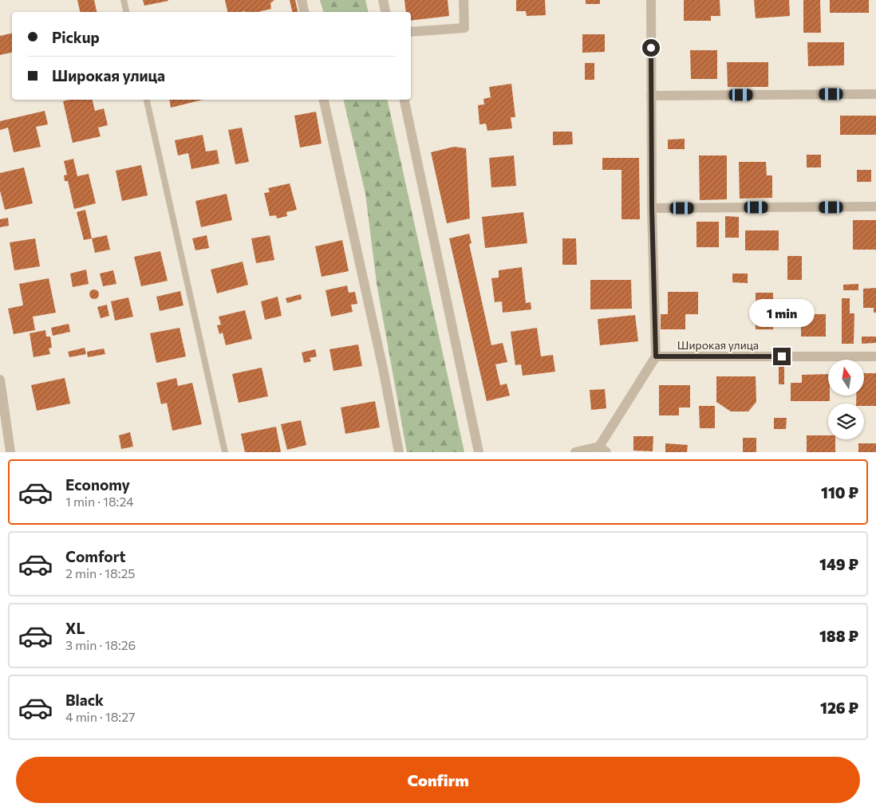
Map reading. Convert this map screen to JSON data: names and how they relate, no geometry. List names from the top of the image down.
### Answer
{
  "streets": {
    "street": ["Широкая улица"]
  },
  "north": "top",
  "page": {
    "banner": ["Pickup", "Широкая улица"],
    "bubble": "1 min",
    "list": [
      {
        "name": "Economy",
        "note": "1 min · 18:24",
        "value": "110 ₽"
      },
      {
        "name": "Comfort",
        "note": "2 min · 18:25",
        "value": "149 ₽"
      },
      {
        "name": "XL",
        "note": "3 min · 18:26",
        "value": "188 ₽"
      },
      {
        "name": "Black",
        "note": "4 min · 18:27",
        "value": "126 ₽"
      }
    ],
    "buttons": "Confirm"
  }
}
